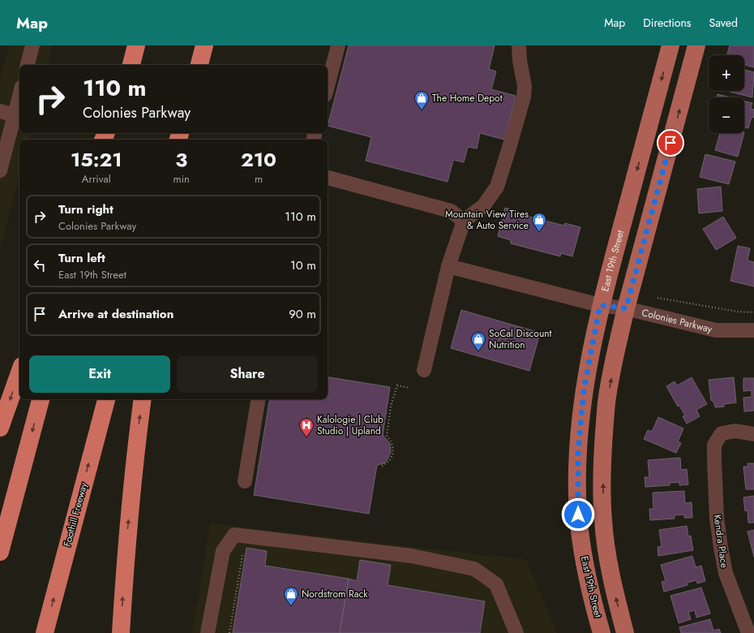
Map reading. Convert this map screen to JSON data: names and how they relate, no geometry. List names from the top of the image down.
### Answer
{
  "streets": {
    "highway": ["Foothill Freeway"],
    "main road": ["East 19th Street"],
    "street": ["Colonies Parkway", "Kendra Place"]
  },
  "crossings": [
    ["East 19th Street", "Colonies Parkway"]
  ],
  "places": {
    "shop": [
      "The Home Depot",
      "Mountain View Tires & Auto Service",
      "SoCal Discount Nutrition",
      "Nordstrom Rack"
    ],
    "hospital": ["Kalologie | Club Studio | Upland"]
  },
  "page": {
    "header": "Map",
    "nav": ["Map", "Directions", "Saved"],
    "map_buttons": ["+", "−"],
    "turn": ["110 m", "Colonies Parkway"],
    "eta": [
      "15:21",
      "Arrival",
      "3",
      "min",
      "210",
      "m"
    ],
    "list": [
      {
        "name": "Turn right",
        "note": "Colonies Parkway",
        "value": "110 m"
      },
      {
        "name": "Turn left",
        "note": "East 19th Street",
        "value": "10 m"
      },
      {
        "name": "Arrive at destination",
        "value": "90 m"
      }
    ],
    "buttons": ["Exit", "Share"]
  }
}
